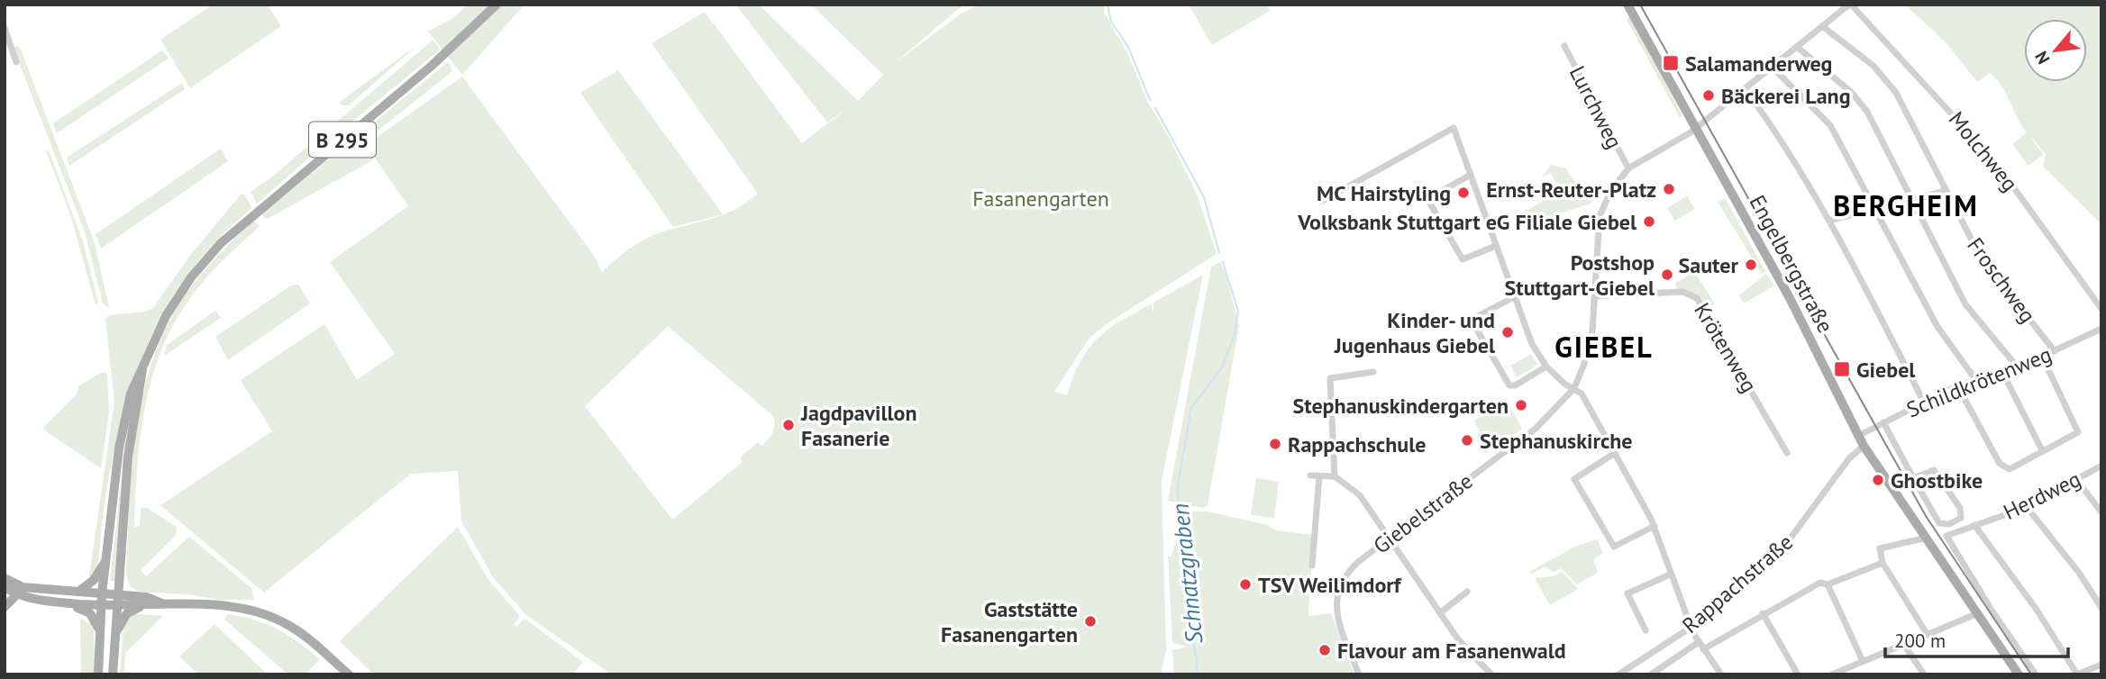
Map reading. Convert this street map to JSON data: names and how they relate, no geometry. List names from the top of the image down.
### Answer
{
  "streets": {
    "main road": ["B 295", "Engelbergstraße"],
    "street": [
      "Lurchweg",
      "Molchweg",
      "Froschweg",
      "Krötenweg",
      "Schildkrötenweg",
      "Herdweg",
      "Giebelstraße",
      "Rappachstraße"
    ]
  },
  "crossings": [
    ["Lurchweg", "Giebelstraße"],
    ["Engelbergstraße", "Schildkrötenweg"],
    ["Engelbergstraße", "Giebelstraße"],
    ["Engelbergstraße", "Rappachstraße"],
    ["Froschweg", "Schildkrötenweg"],
    ["Krötenweg", "Giebelstraße"]
  ],
  "districts": ["BERGHEIM", "GIEBEL"],
  "water": ["Schnatzgraben"],
  "parks": ["Fasanengarten"],
  "places": {
    "transit": ["Salamanderweg", "Giebel"],
    "other": [
      "Bäckerei Lang",
      "Ernst-Reuter-Platz",
      "MC Hairstyling",
      "Volksbank Stuttgart eG Filiale Giebel",
      "Sauter",
      "Postshop Stuttgart-Giebel",
      "Kinder- und Jugenhaus Giebel",
      "Stephanuskindergarten",
      "Jagdpavillon Fasanerie",
      "Stephanuskirche",
      "Rappachschule",
      "Ghostbike",
      "TSV Weilimdorf",
      "Gaststätte Fasanengarten",
      "Flavour am Fasanenwald"
    ]
  },
  "scale_bar": "200 m",
  "north": "bottom left"
}
